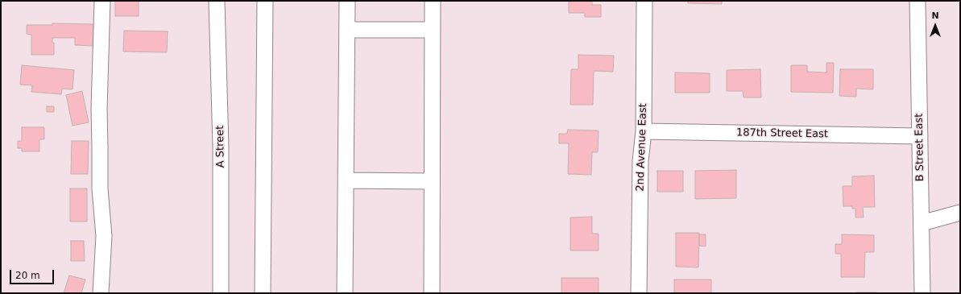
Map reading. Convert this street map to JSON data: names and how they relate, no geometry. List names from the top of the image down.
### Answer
{
  "streets": {
    "street": [
      "187th Street East",
      "A Street",
      "2nd Avenue East",
      "B Street East"
    ]
  },
  "crossings": [
    ["187th Street East", "2nd Avenue East"],
    ["187th Street East", "B Street East"]
  ],
  "scale_bar": "20 m",
  "north": "top"
}
